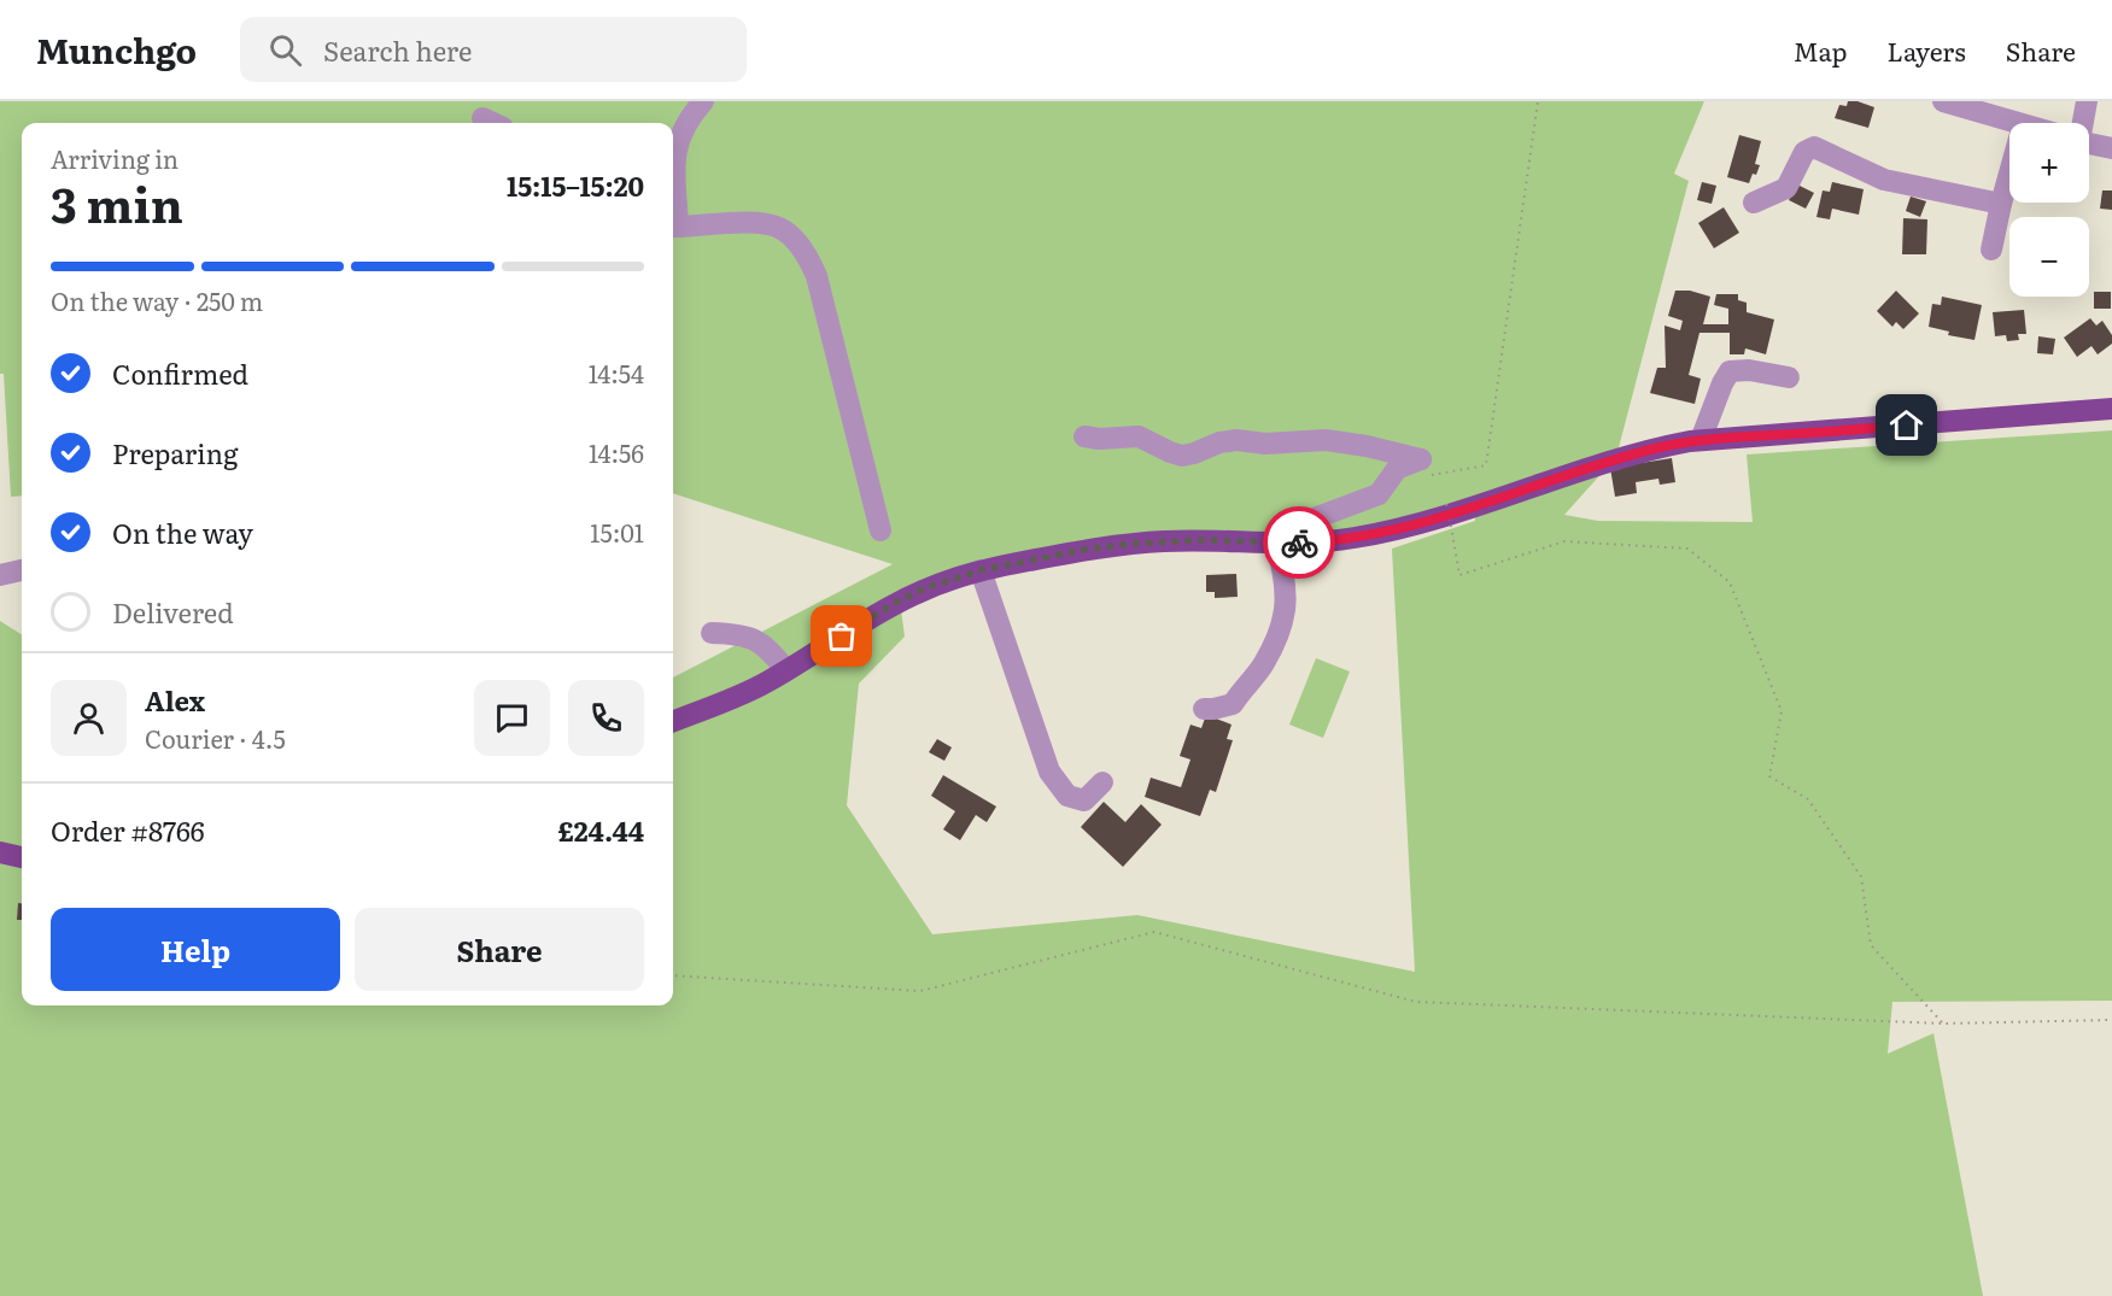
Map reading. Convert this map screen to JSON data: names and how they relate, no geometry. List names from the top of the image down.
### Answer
{
  "page": {
    "header": "Munchgo",
    "search": "Search here",
    "nav": ["Map", "Layers", "Share"],
    "map_buttons": ["+", "−"],
    "heading": ["3 min", "Arriving in", "15:15–15:20"],
    "panel": [
      "Alex",
      "Courier · 4.5",
      "Order #8766",
      "£24.44"
    ],
    "bar": "On the way · 250 m",
    "list": [
      ["Confirmed", "14:54"],
      ["Preparing", "14:56"],
      ["On the way", "15:01"],
      "Delivered"
    ],
    "buttons": ["Help", "Share"]
  }
}
